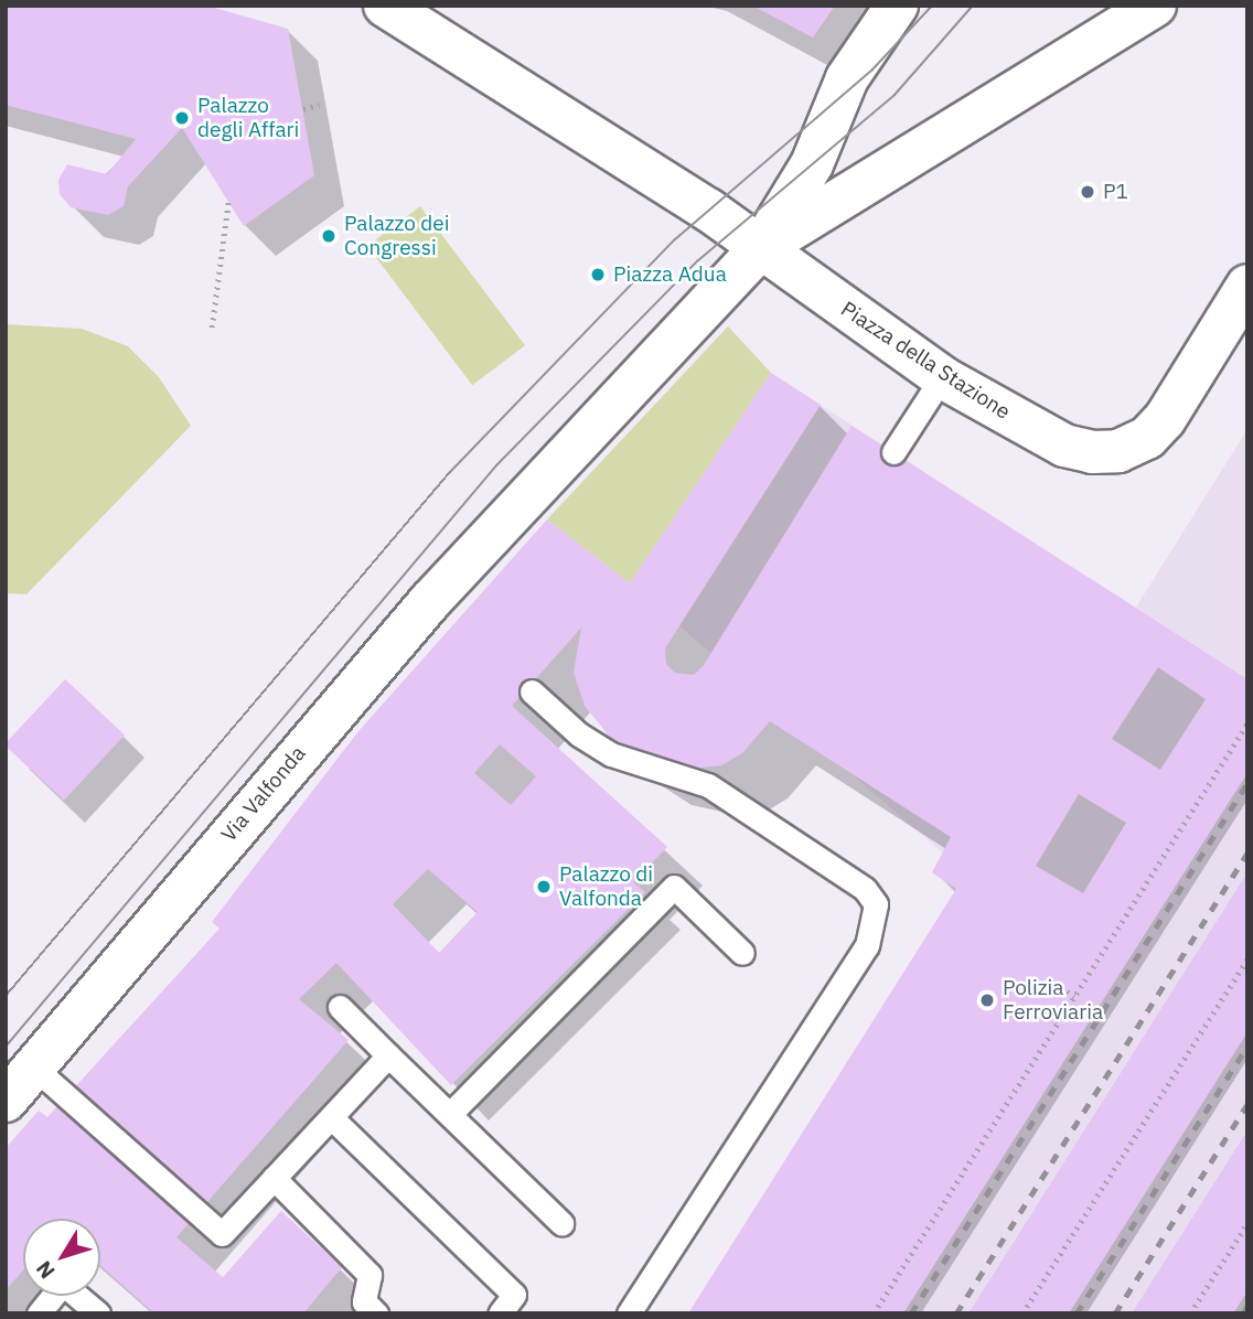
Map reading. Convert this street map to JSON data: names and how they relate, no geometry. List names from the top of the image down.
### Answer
{
  "streets": {
    "street": ["Piazza della Stazione", "Via Valfonda"]
  },
  "crossings": [
    ["Piazza della Stazione", "Via Valfonda"]
  ],
  "places": [
    "Palazzo degli Affari",
    "P1",
    "Palazzo dei Congressi",
    "Piazza Adua",
    "Palazzo di Valfonda",
    "Polizia Ferroviaria"
  ],
  "north": "bottom left"
}
